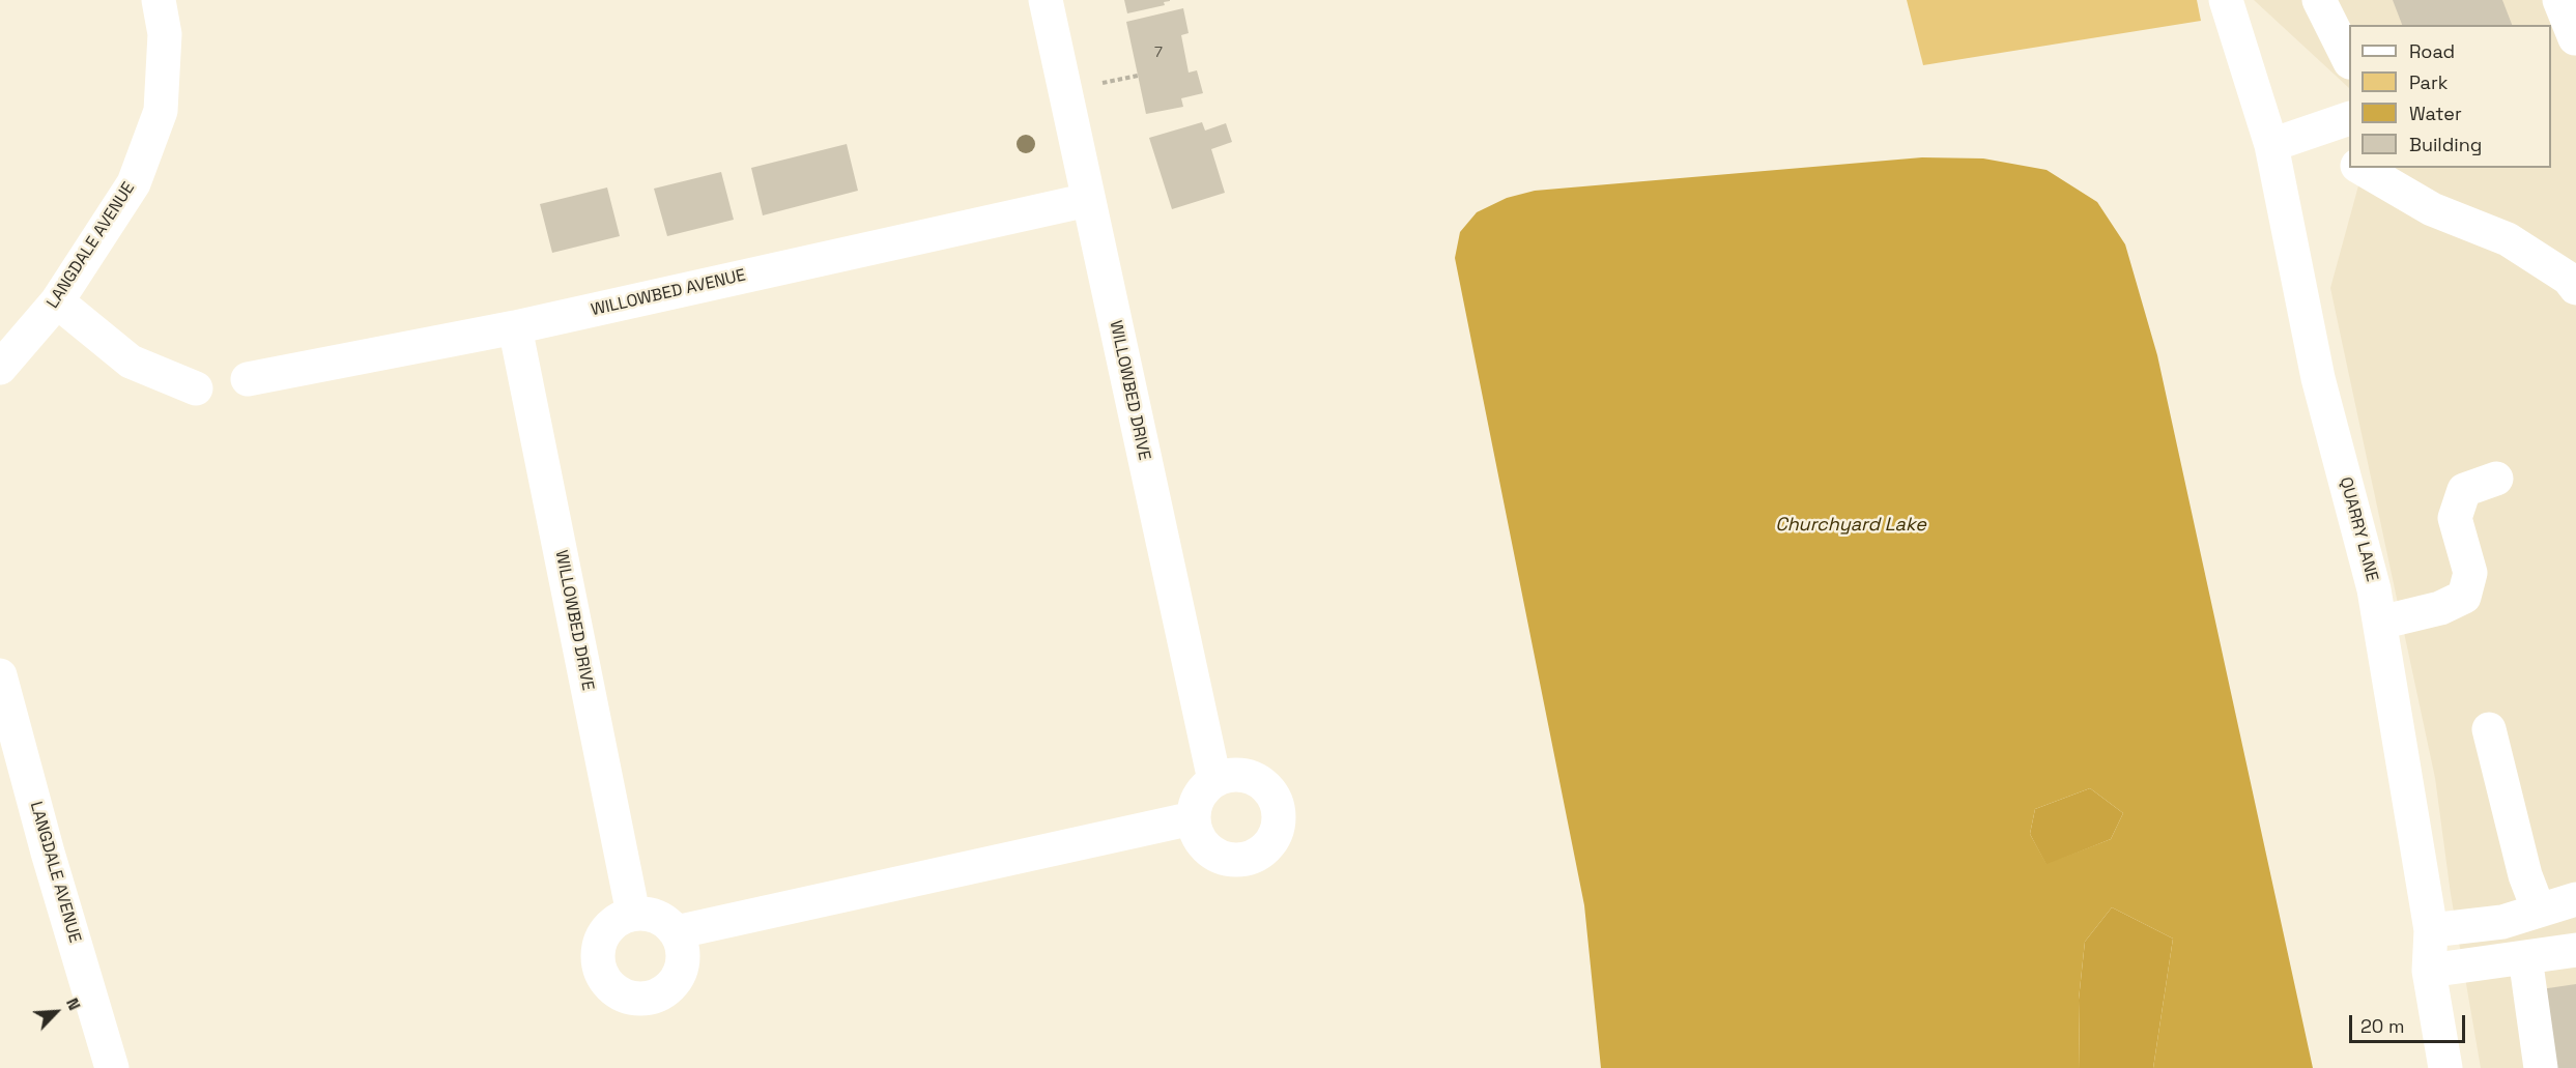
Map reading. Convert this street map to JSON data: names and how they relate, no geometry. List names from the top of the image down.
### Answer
{
  "streets": {
    "street": [
      "LANGDALE AVENUE",
      "WILLOWBED AVENUE",
      "WILLOWBED DRIVE",
      "QUARRY LANE"
    ]
  },
  "crossings": [
    ["WILLOWBED AVENUE", "WILLOWBED DRIVE"]
  ],
  "water": ["Churchyard Lake"],
  "house_numbers": ["7"],
  "legend": [
    "Road",
    "Park",
    "Water",
    "Building"
  ],
  "scale_bar": "20 m",
  "north": "top right"
}
